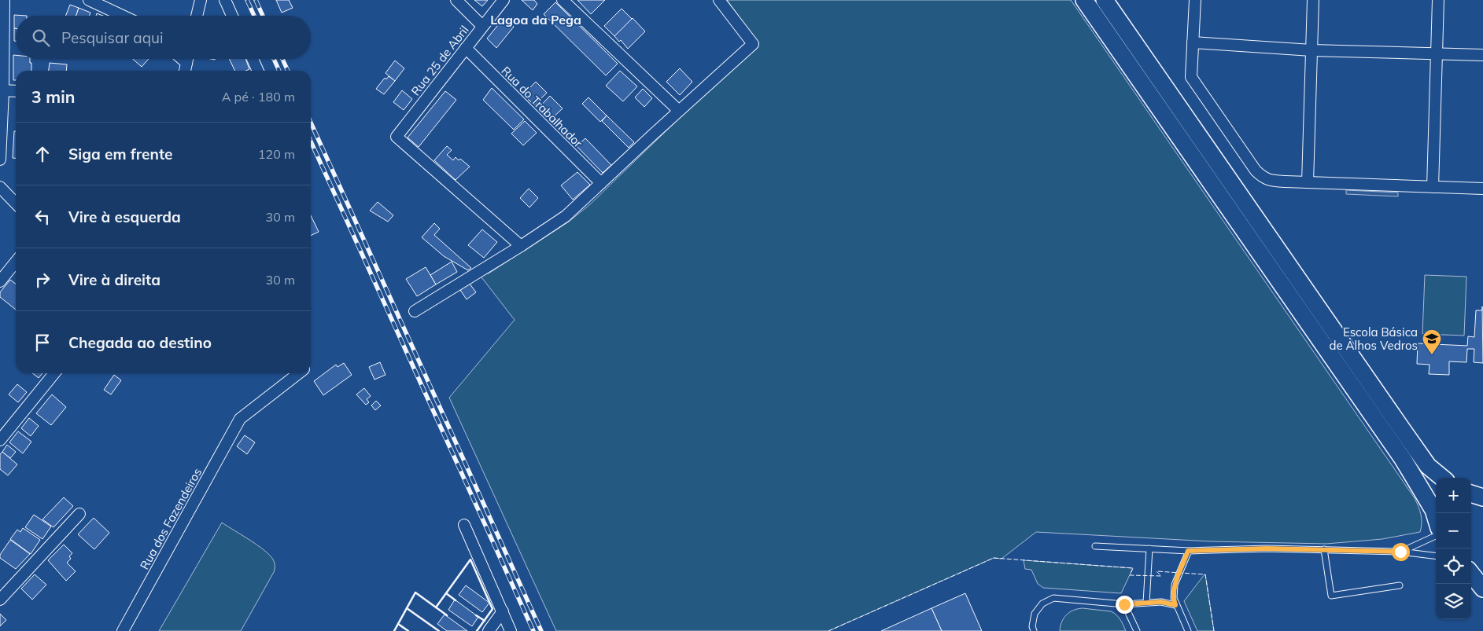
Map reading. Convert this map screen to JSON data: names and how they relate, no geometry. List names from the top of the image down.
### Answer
{
  "streets": {
    "street": ["Rua 25 de Abril", "Rua do Trabalhador", "Rua dos Fazendeiros"]
  },
  "crossings": [
    ["Rua 25 de Abril", "Rua do Trabalhador"]
  ],
  "districts": ["Lagoa da Pega"],
  "places": {
    "school or university": ["Escola Básica de Alhos Vedros"]
  },
  "page": {
    "search": "Pesquisar aqui",
    "heading": ["3 min", "A pé · 180 m"],
    "list": [
      ["Siga em frente", "120 m"],
      ["Vire à esquerda", "30 m"],
      ["Vire à direita", "30 m"],
      "Chegada ao destino"
    ],
    "map_buttons": ["+", "−"]
  }
}
